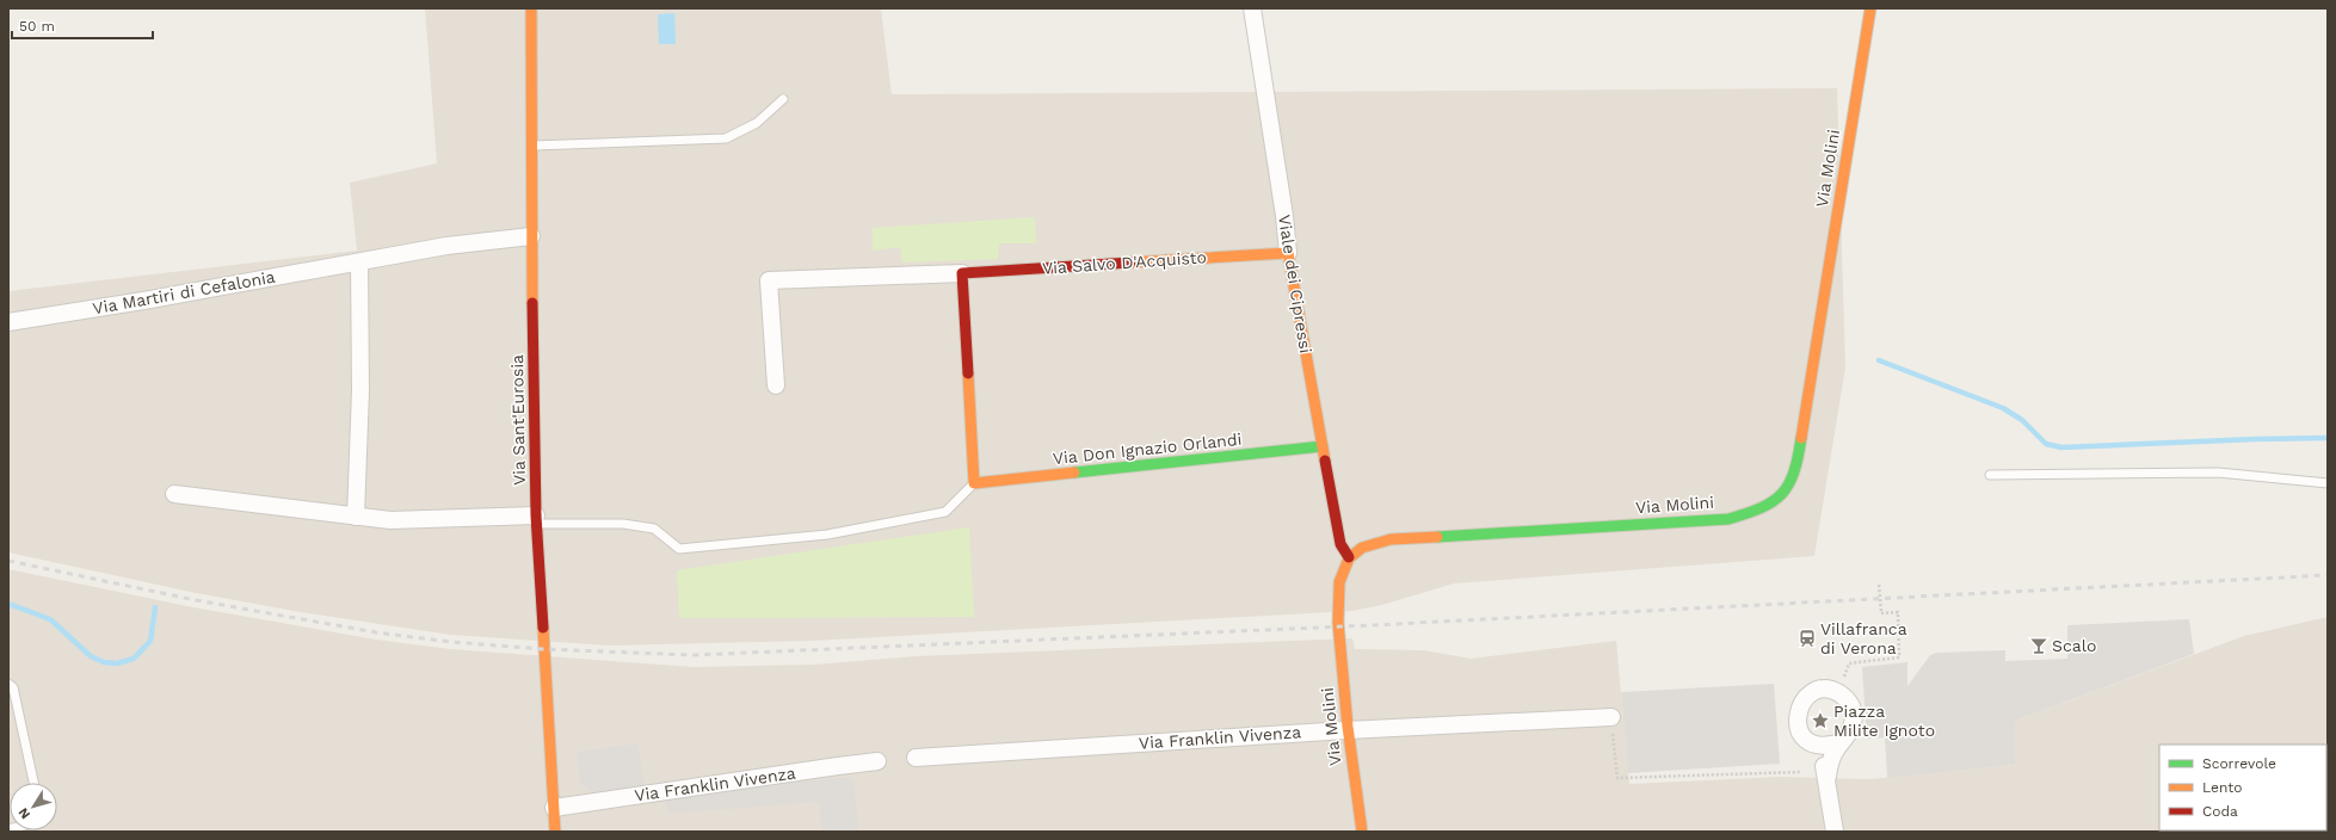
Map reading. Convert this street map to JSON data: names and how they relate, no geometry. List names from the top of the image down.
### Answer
{
  "streets": {
    "street": [
      "Via Molini",
      "Via Salvo D'Acquisto",
      "Viale dei Cipressi",
      "Via Martiri di Cefalonia",
      "Via Sant'Eurosia",
      "Via Don Ignazio Orlandi",
      "Via Franklin Vivenza"
    ]
  },
  "crossings": [
    ["Via Molini", "Viale dei Cipressi"],
    ["Via Molini", "Via Franklin Vivenza"],
    ["Via Salvo D'Acquisto", "Viale dei Cipressi"],
    ["Viale dei Cipressi", "Via Don Ignazio Orlandi"],
    ["Via Martiri di Cefalonia", "Via Sant'Eurosia"],
    ["Via Sant'Eurosia", "Via Franklin Vivenza"]
  ],
  "places": {
    "station": ["Villafranca di Verona"],
    "bar": ["Scalo"],
    "place": ["Piazza Milite Ignoto"]
  },
  "legend": ["Scorrevole", "Lento", "Coda"],
  "scale_bar": "50 m",
  "north": "bottom left"
}
